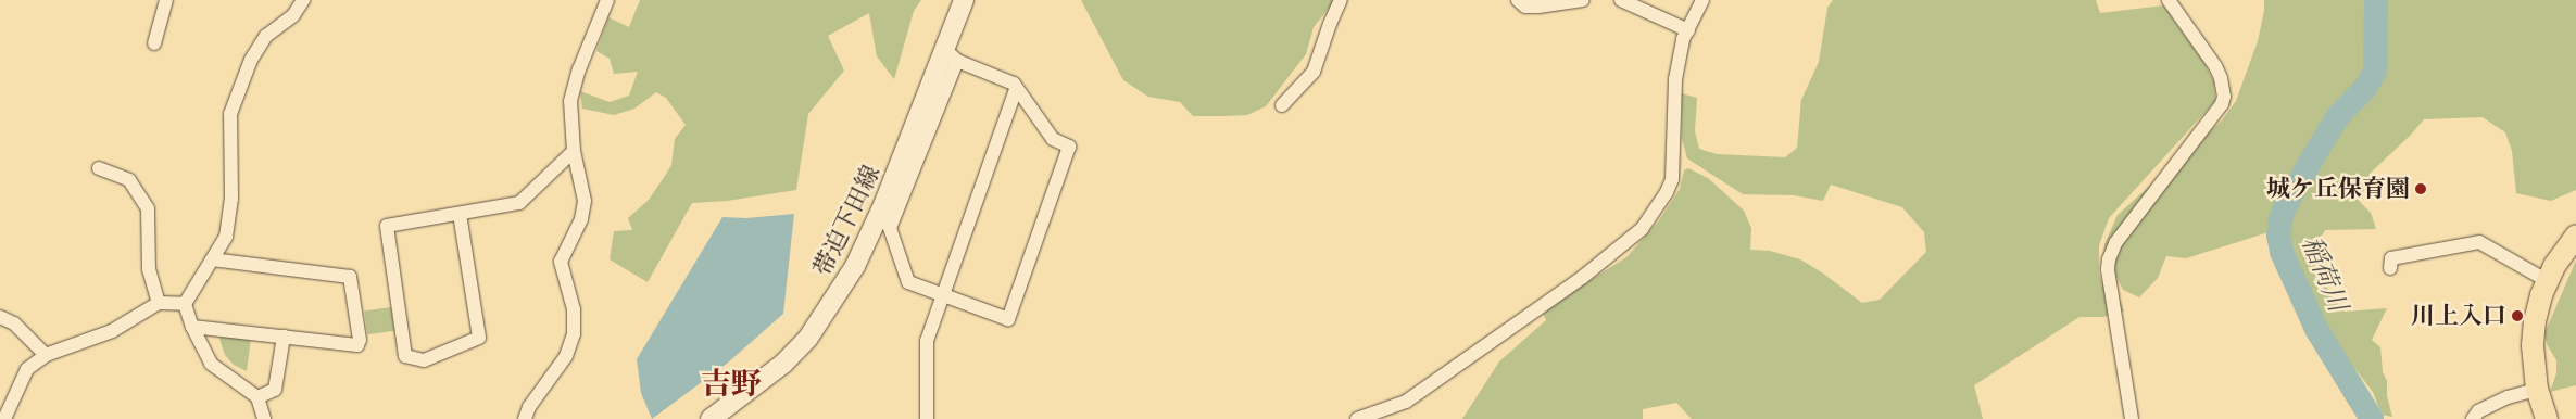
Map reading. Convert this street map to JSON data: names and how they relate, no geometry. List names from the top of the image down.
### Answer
{
  "streets": {
    "main road": ["帯迫下田線"]
  },
  "districts": ["吉野"],
  "water": ["稲荷川"],
  "places": ["城ケ丘保育園", "川上入口"]
}
